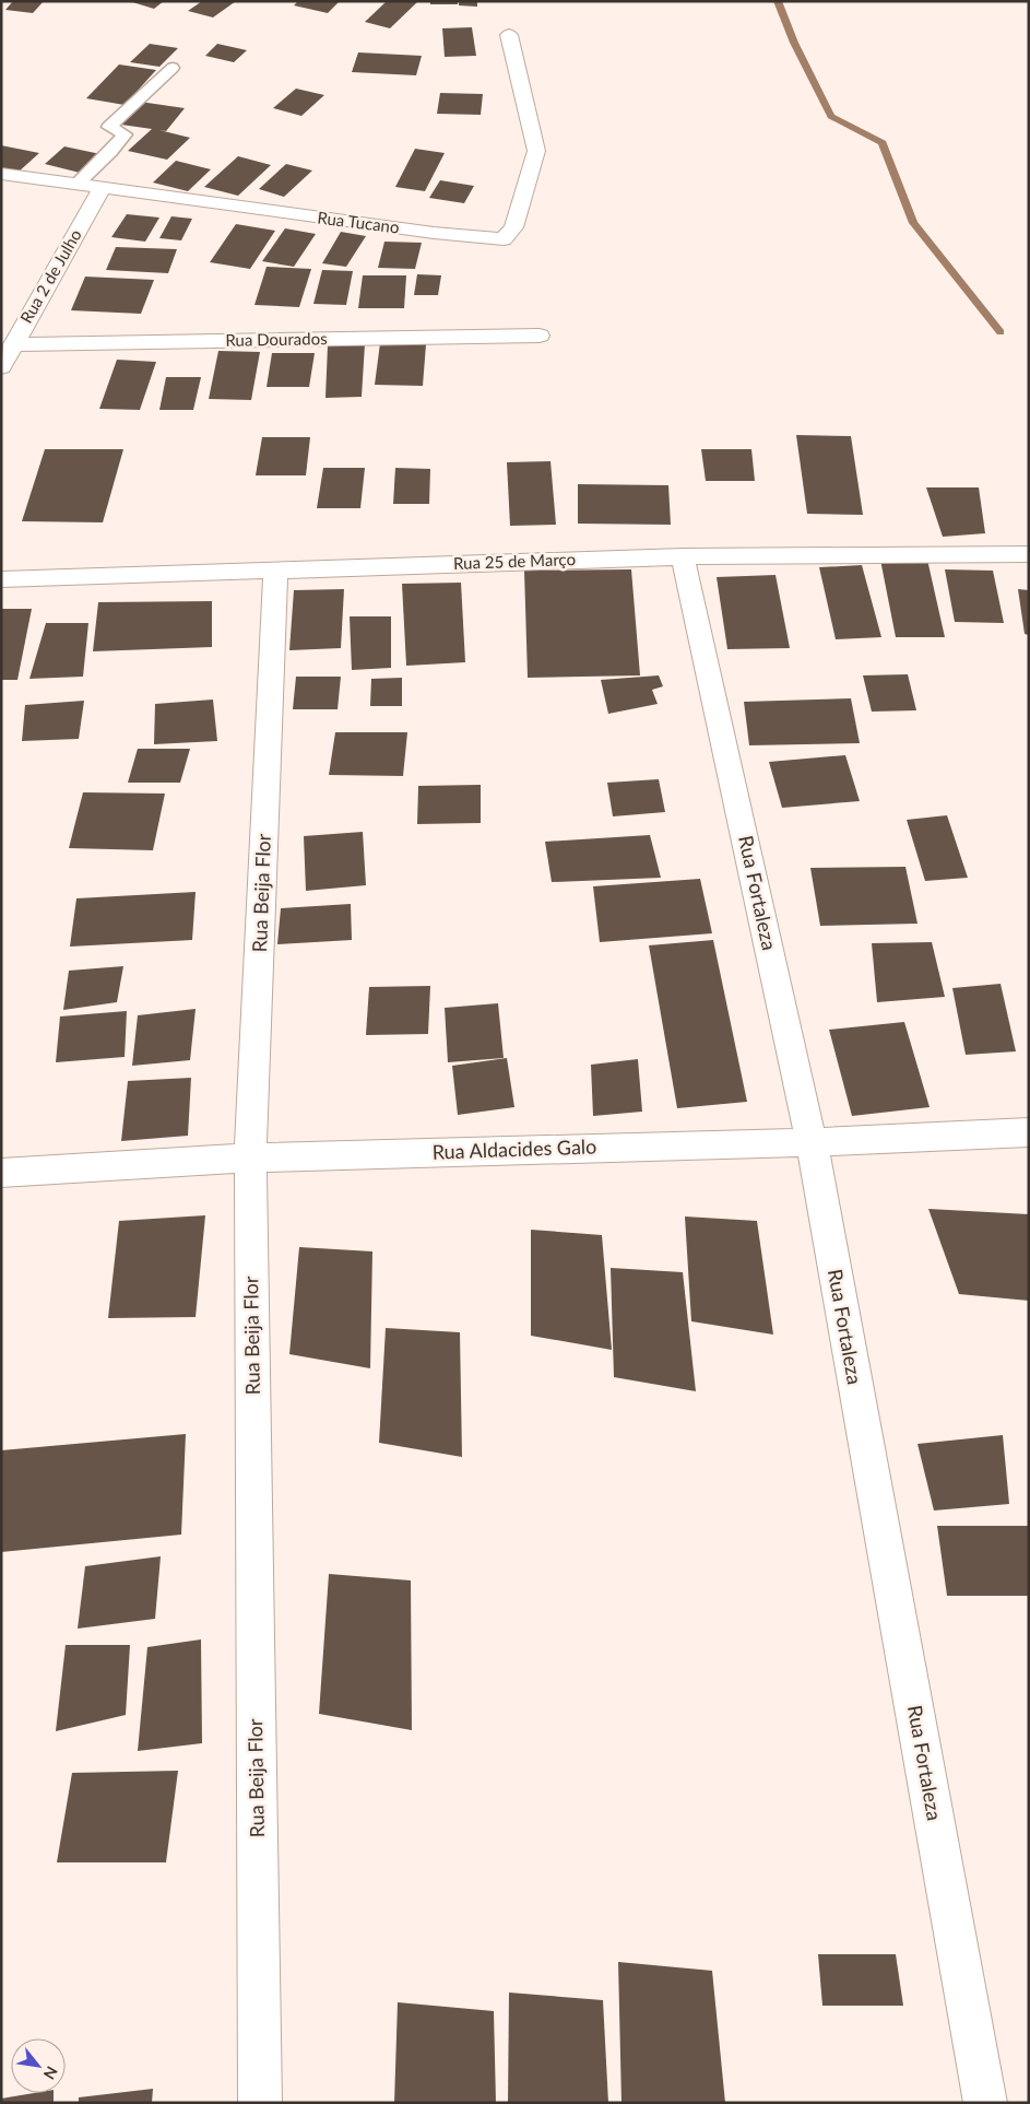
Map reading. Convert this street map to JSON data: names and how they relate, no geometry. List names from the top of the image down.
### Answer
{
  "streets": {
    "street": [
      "Rua Tucano",
      "Rua 2 de Julho",
      "Rua Dourados",
      "Rua 25 de Março",
      "Rua Beija Flor",
      "Rua Fortaleza",
      "Rua Aldacides Galo"
    ]
  },
  "crossings": [
    ["Rua Tucano", "Rua 2 de Julho"],
    ["Rua 2 de Julho", "Rua Dourados"],
    ["Rua 25 de Março", "Rua Beija Flor"],
    ["Rua 25 de Março", "Rua Fortaleza"],
    ["Rua Beija Flor", "Rua Aldacides Galo"],
    ["Rua Fortaleza", "Rua Aldacides Galo"]
  ],
  "north": "bottom right"
}
